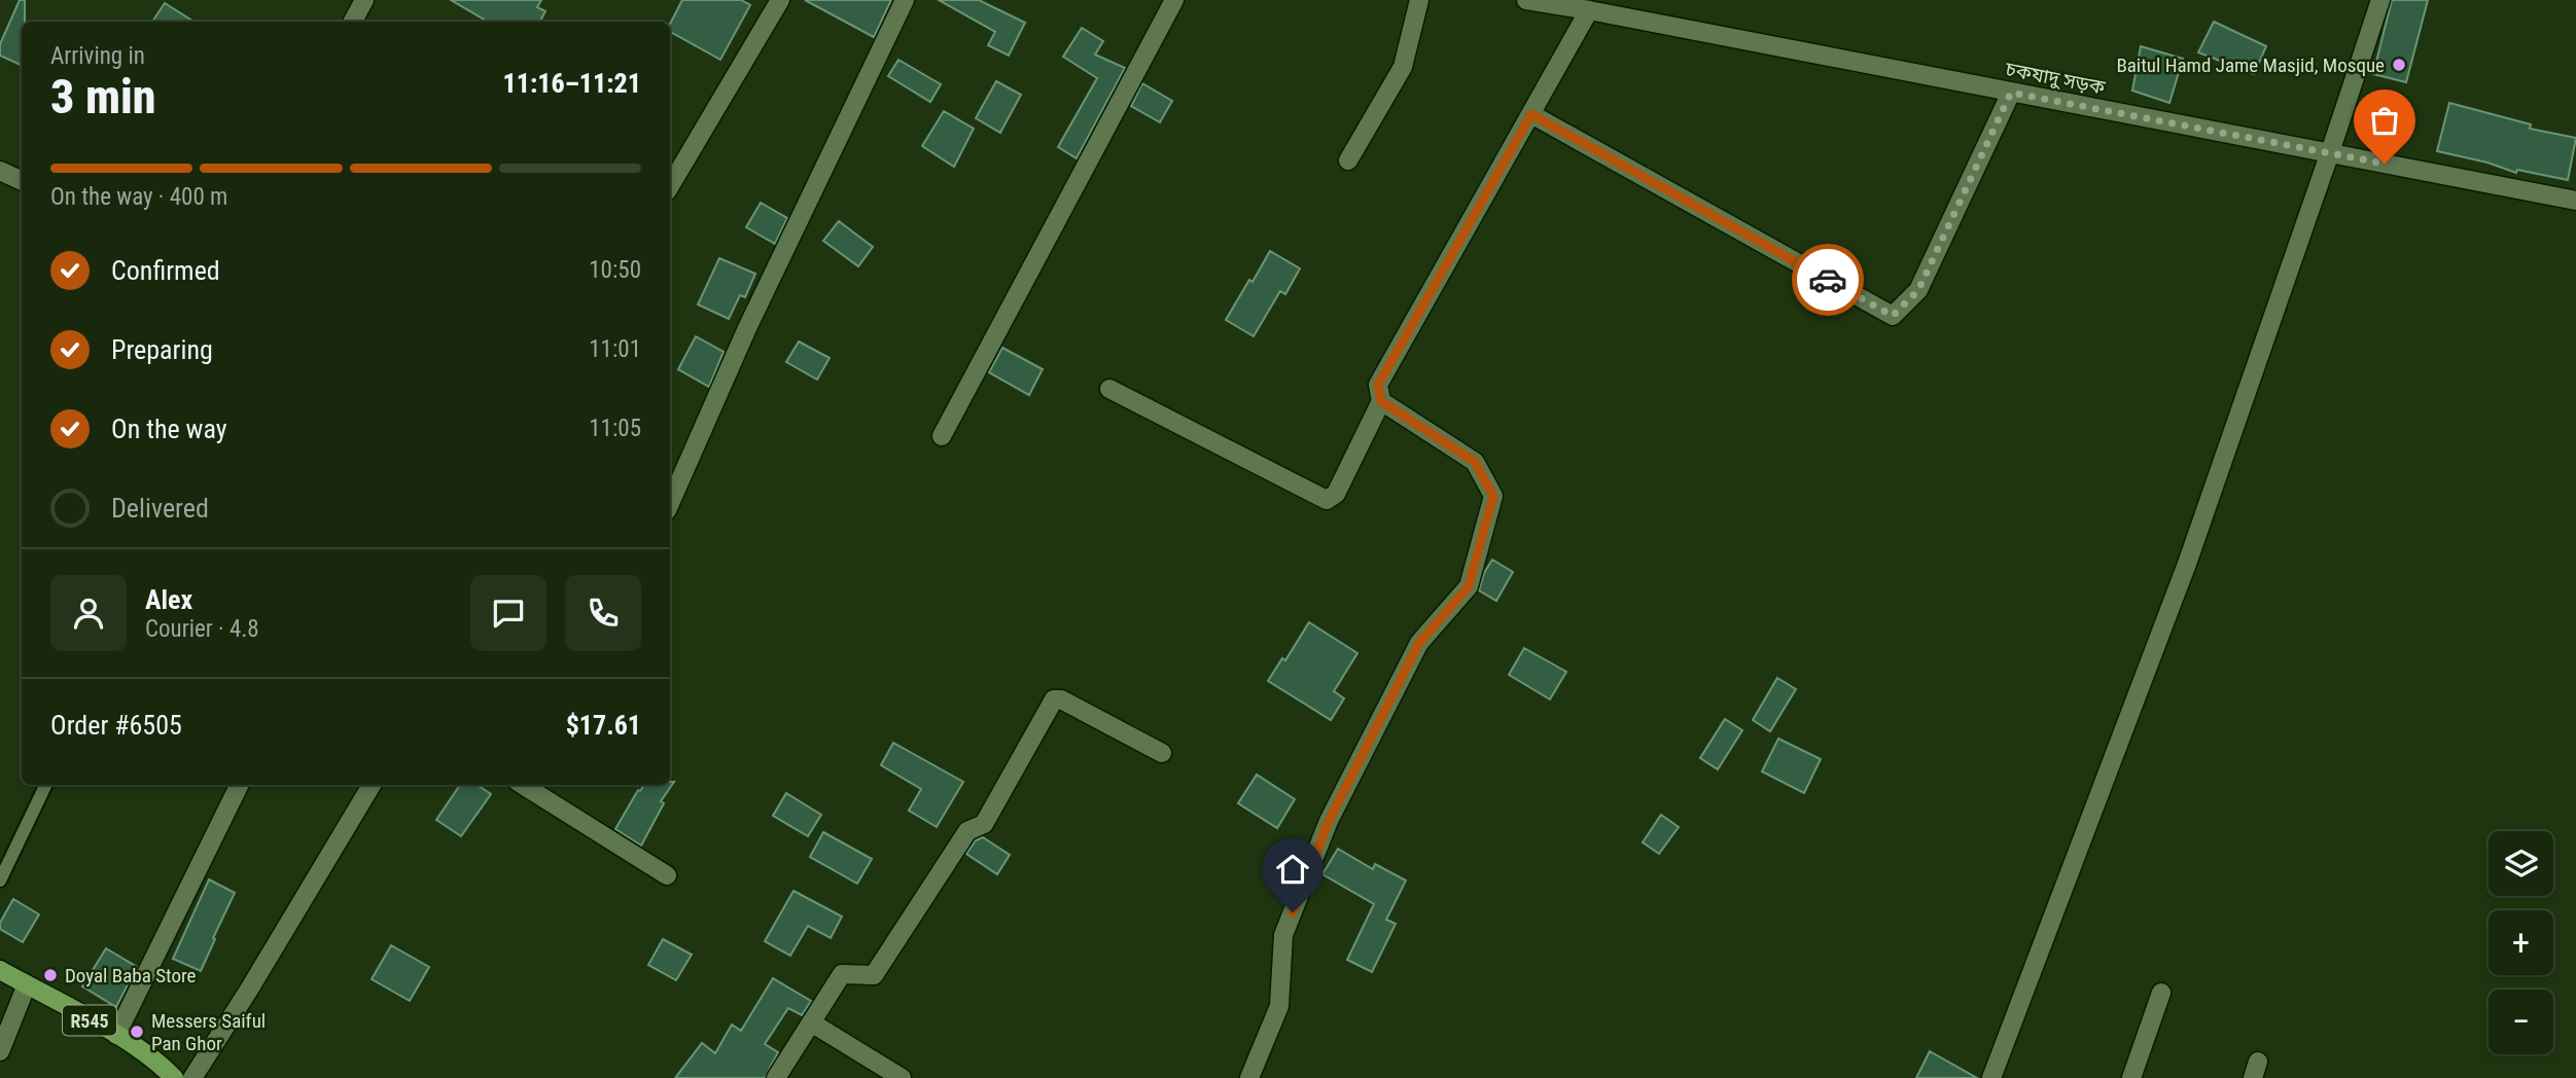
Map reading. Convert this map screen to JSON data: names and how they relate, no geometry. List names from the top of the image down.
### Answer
{
  "streets": {
    "main road": ["R545"],
    "street": ["চকযাদু সড়ক"]
  },
  "places": ["Baitul Hamd Jame Masjid, Mosque", "Doyal Baba Store", "Messers Saiful Pan Ghor"],
  "page": {
    "heading": ["3 min", "Arriving in", "11:16–11:21"],
    "panel": [
      "Alex",
      "Courier · 4.8",
      "Order #6505",
      "$17.61"
    ],
    "bar": "On the way · 400 m",
    "list": [
      ["Confirmed", "10:50"],
      ["Preparing", "11:01"],
      ["On the way", "11:05"],
      "Delivered"
    ],
    "map_buttons": ["+", "−"]
  }
}
